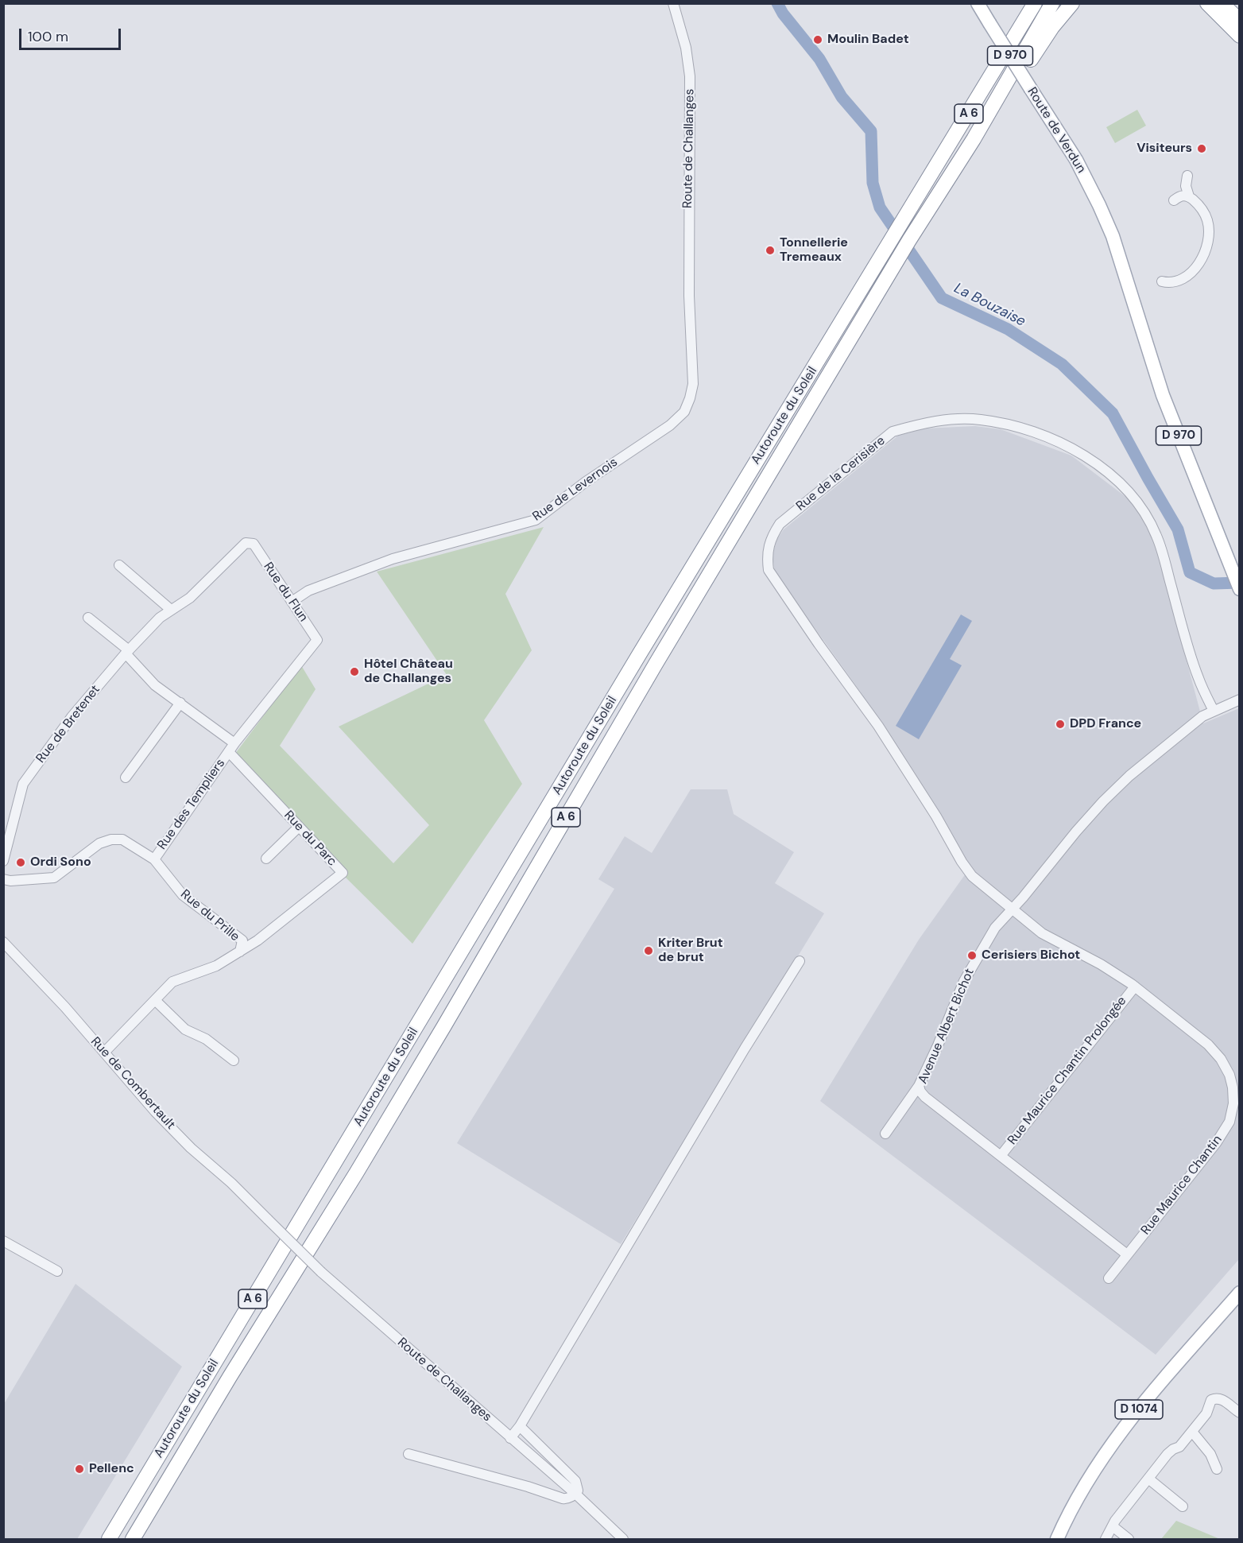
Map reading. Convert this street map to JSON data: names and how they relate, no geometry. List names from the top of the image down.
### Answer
{
  "streets": {
    "highway": ["A 6", "Autoroute du Soleil"],
    "main road": ["D 970", "Route de Verdun", "D 1074"],
    "street": [
      "Route de Challanges",
      "Rue de la Cerisière",
      "Rue de Levernois",
      "Rue du Flun",
      "Rue de Bretenet",
      "Rue des Templiers",
      "Rue du Parc",
      "Rue du Prille",
      "Avenue Albert Bichot",
      "Rue Maurice Chantin Prolongée",
      "Rue de Combertault",
      "Rue Maurice Chantin"
    ]
  },
  "crossings": [
    ["Route de Challanges", "Rue de Levernois"],
    ["Route de Challanges", "Rue de Combertault"],
    ["Rue de la Cerisière", "Avenue Albert Bichot"],
    ["Rue de la Cerisière", "Rue Maurice Chantin"],
    ["Rue de Levernois", "Rue du Flun"],
    ["Rue du Flun", "Rue de Bretenet"],
    ["Rue du Flun", "Rue des Templiers"],
    ["Rue de Bretenet", "Rue du Parc"],
    ["Rue des Templiers", "Rue du Parc"],
    ["Rue des Templiers", "Rue du Prille"],
    ["Rue du Parc", "Rue du Prille"],
    ["Avenue Albert Bichot", "Rue Maurice Chantin Prolongée"],
    ["Avenue Albert Bichot", "Rue Maurice Chantin"],
    ["Rue Maurice Chantin Prolongée", "Rue Maurice Chantin"]
  ],
  "water": ["La Bouzaise"],
  "places": [
    "Moulin Badet",
    "Visiteurs",
    "Tonnellerie Tremeaux",
    "Hôtel Château de Challanges",
    "DPD France",
    "Ordi Sono",
    "Kriter Brut de brut",
    "Cerisiers Bichot",
    "Pellenc"
  ],
  "scale_bar": "100 m"
}
